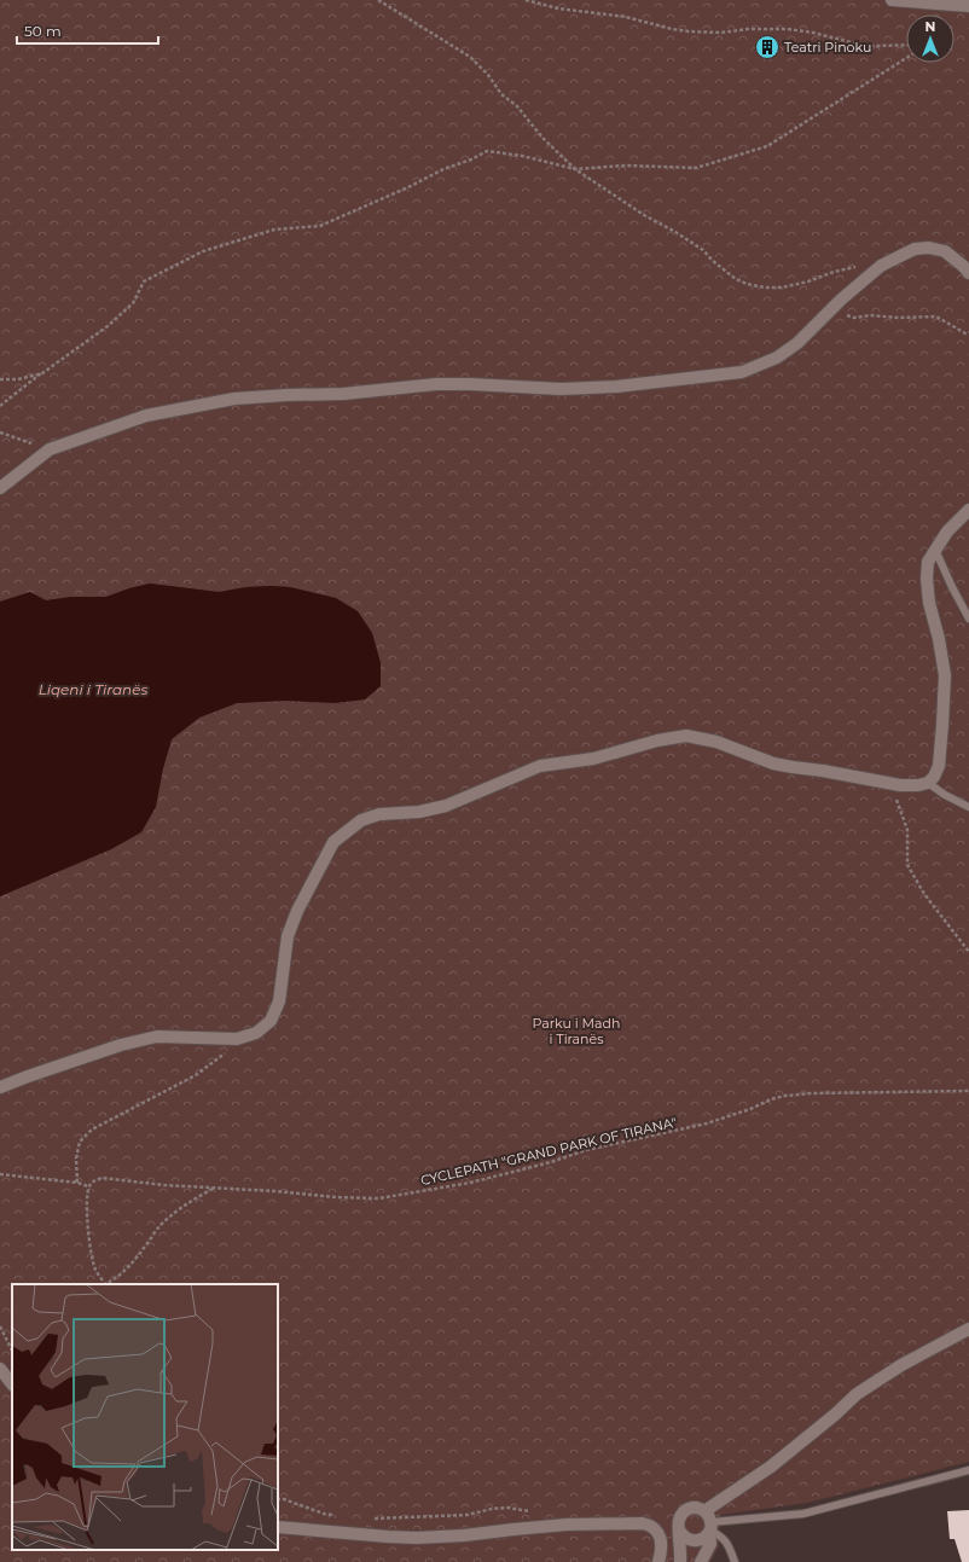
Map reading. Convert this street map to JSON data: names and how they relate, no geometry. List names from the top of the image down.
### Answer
{
  "streets": {
    "path": ["CYCLEPATH \"GRAND PARK OF TIRANA\""]
  },
  "water": ["Liqeni i Tiranës"],
  "parks": ["Parku i Madh i Tiranës"],
  "places": {
    "building": ["Teatri Pinoku"]
  },
  "scale_bar": "50 m",
  "north": "top"
}
